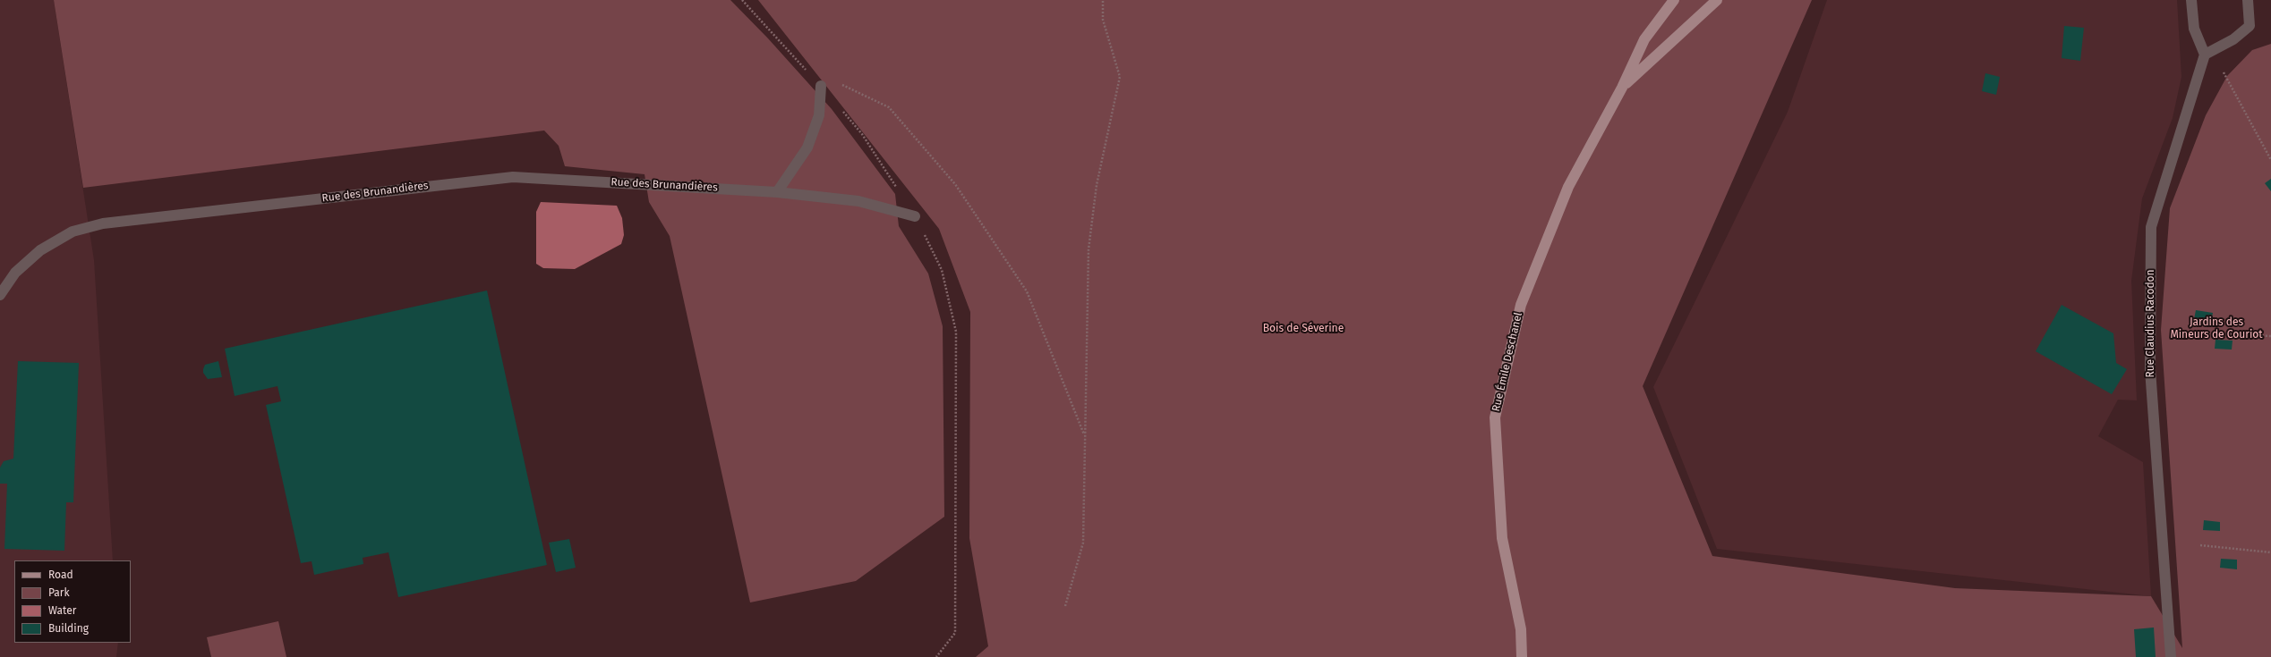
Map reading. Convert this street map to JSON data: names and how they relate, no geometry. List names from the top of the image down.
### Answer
{
  "streets": {
    "main road": ["Rue Émile Deschanel"],
    "street": ["Rue des Brunandières", "Rue Claudius Racodon"]
  },
  "parks": ["Jardins des Mineurs de Couriot", "Bois de Séverine"],
  "legend": [
    "Road",
    "Park",
    "Water",
    "Building"
  ]
}
